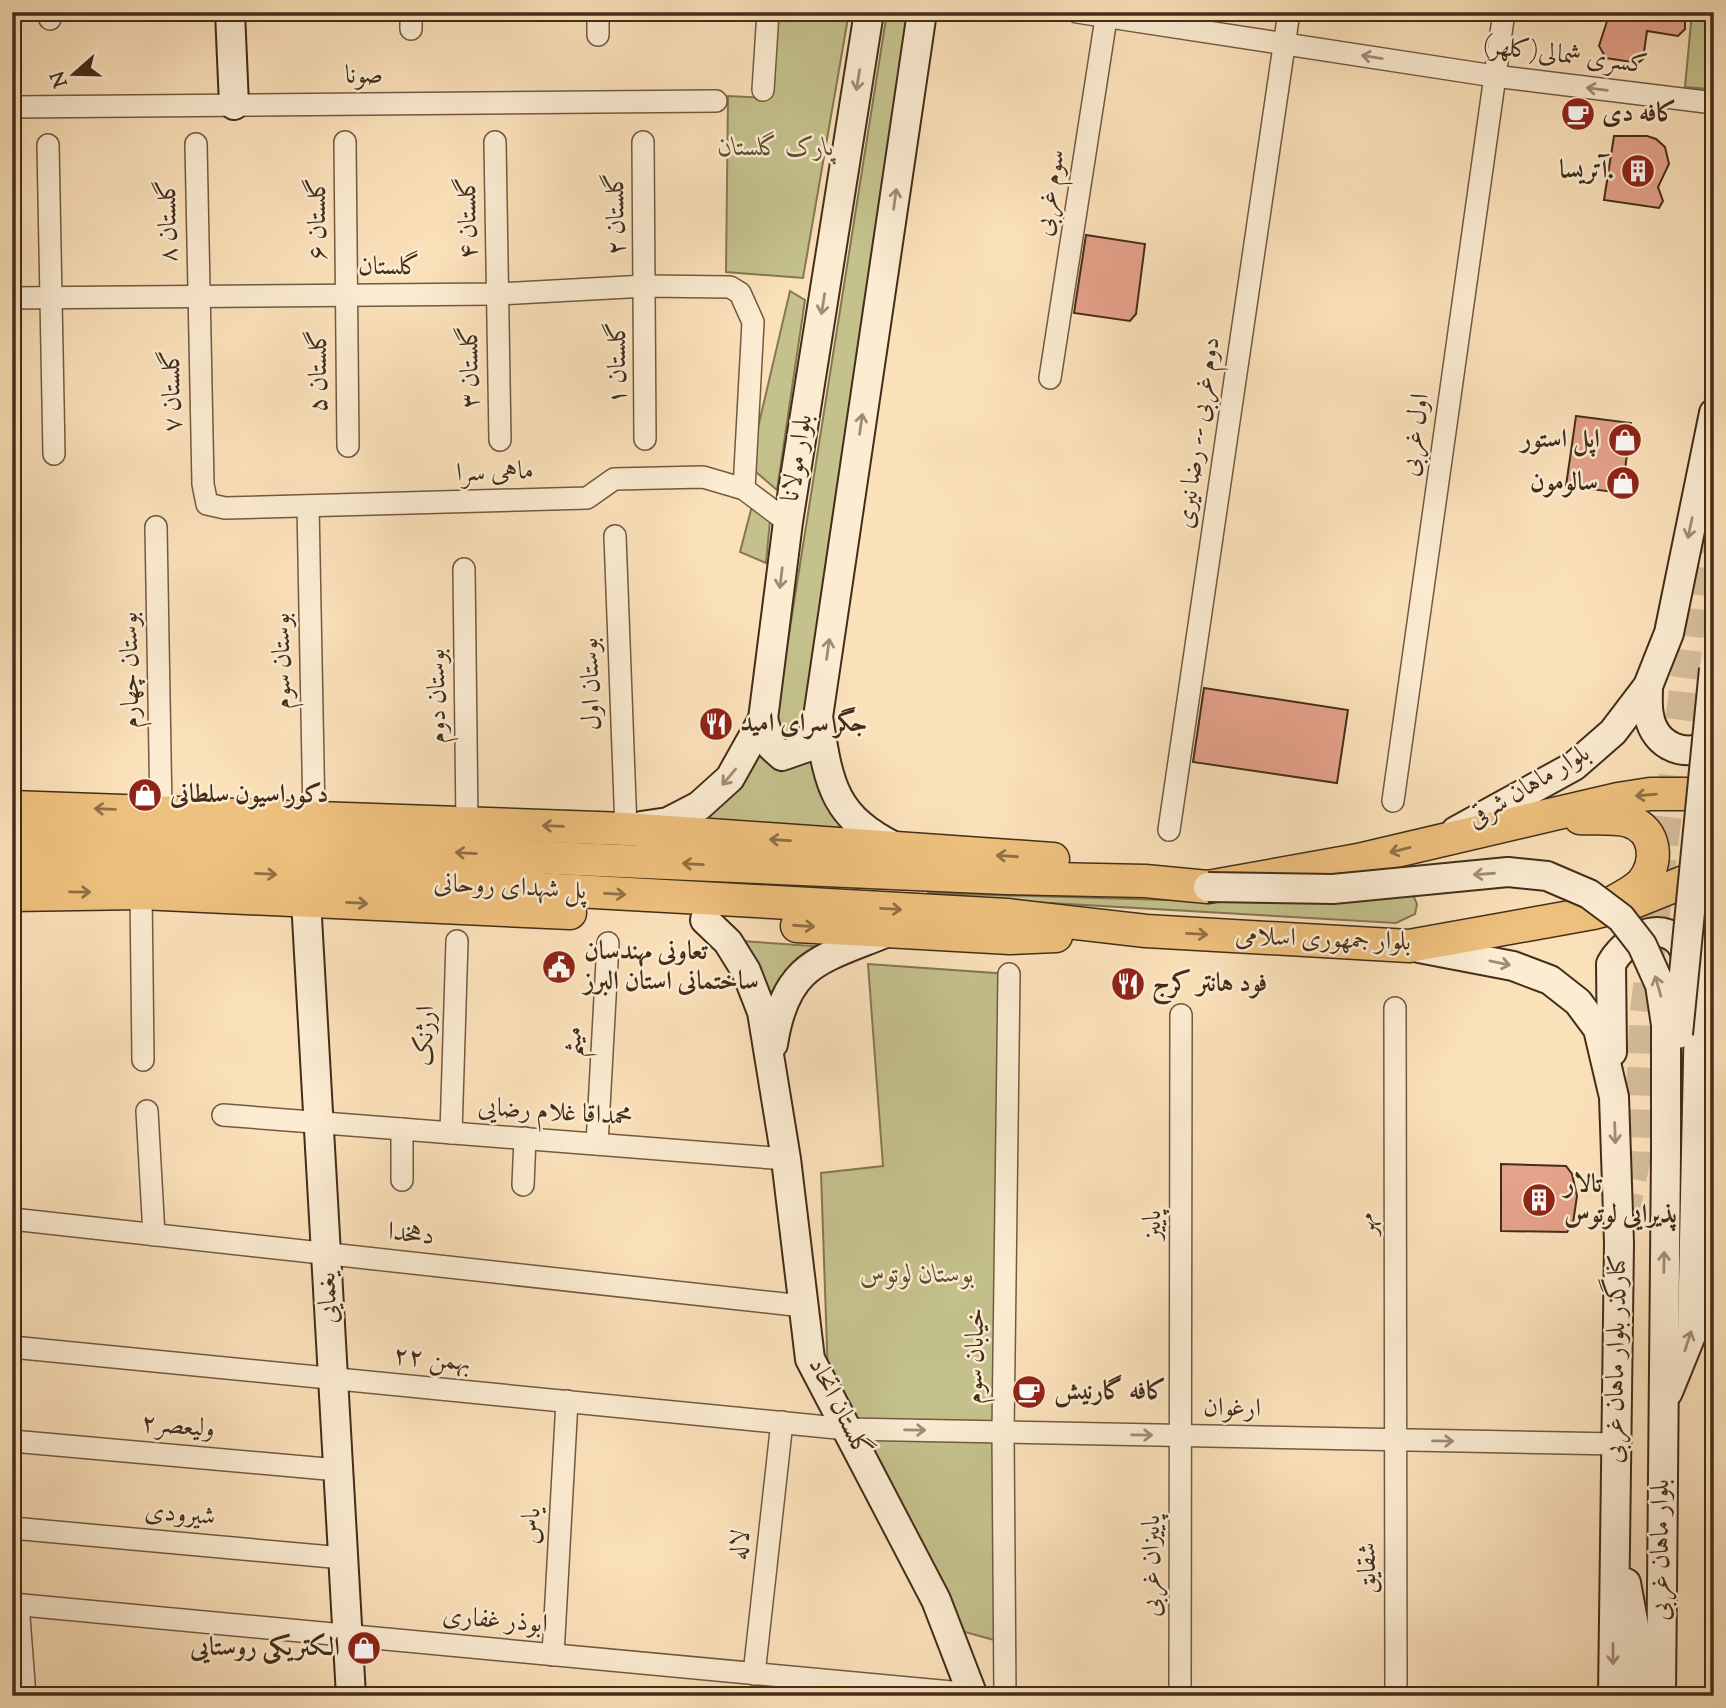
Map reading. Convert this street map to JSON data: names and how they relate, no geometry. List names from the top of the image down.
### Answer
{
  "streets": {
    "main road": [
      "بلوار مولانا",
      "بلوار ماهان شرقی",
      "پل شهدای روحانی",
      "بلوار جمهوری اسلامی",
      "یغمایی",
      "کنارگذر بلوار ماهان غربی",
      "گلستان اتحاد",
      "بلوار ماهان غربی"
    ],
    "street": [
      "کسری شمالی(کلهر)",
      "صونا",
      "سوم غربی",
      "گلستان ۲",
      "گلستان ۴",
      "گلستان ۶",
      "گلستان ۸",
      "گلستان",
      "گلستان ۱",
      "گلستان ۳",
      "گلستان ۵",
      "گلستان ۷",
      "دوم غربی -- رضا نیری",
      "اول غربی",
      "ماهی سرا",
      "بوستان سوم",
      "بوستان چهارم",
      "بوستان اول",
      "بوستان دوم",
      "ارژنک",
      "میثم",
      "محمداقا غلام رضایی",
      "مهر",
      "پاییز",
      "دهخدا",
      "خیابان سوم",
      "۲۲ بهمن",
      "ارغوان",
      "ولیعصر۲",
      "شیرودی",
      "یاس",
      "لاله",
      "پاییزان غربی",
      "شقایق",
      "ابوذر غفاری"
    ]
  },
  "crossings": [
    ["کسری شمالی(کلهر)", "سوم غربی"],
    ["کسری شمالی(کلهر)", "دوم غربی -- رضا نیری"],
    ["کسری شمالی(کلهر)", "اول غربی"],
    ["گلستان ۲", "گلستان"],
    ["گلستان ۲", "گلستان ۱"],
    ["گلستان ۴", "گلستان"],
    ["گلستان ۴", "گلستان ۳"],
    ["گلستان ۶", "گلستان"],
    ["گلستان ۶", "گلستان ۵"],
    ["گلستان ۸", "گلستان"],
    ["گلستان ۸", "گلستان ۷"],
    ["گلستان", "گلستان ۱"],
    ["گلستان", "گلستان ۳"],
    ["گلستان", "گلستان ۵"],
    ["گلستان", "گلستان ۷"],
    ["گلستان", "ماهی سرا"],
    ["گلستان ۷", "ماهی سرا"],
    ["بلوار مولانا", "ماهی سرا"],
    ["بلوار مولانا", "بوستان اول"],
    ["ماهی سرا", "بوستان سوم"],
    ["بلوار ماهان شرقی", "بلوار جمهوری اسلامی"],
    ["پل شهدای روحانی", "بلوار جمهوری اسلامی"],
    ["بلوار جمهوری اسلامی", "کنارگذر بلوار ماهان غربی"],
    ["ارژنک", "محمداقا غلام رضایی"],
    ["میثم", "محمداقا غلام رضایی"],
    ["محمداقا غلام رضایی", "یغمایی"],
    ["محمداقا غلام رضایی", "گلستان اتحاد"],
    ["مهر", "ارغوان"],
    ["مهر", "شقایق"],
    ["پاییز", "ارغوان"],
    ["پاییز", "پاییزان غربی"],
    ["دهخدا", "یغمایی"],
    ["دهخدا", "گلستان اتحاد"],
    ["یغمایی", "۲۲ بهمن"],
    ["یغمایی", "ولیعصر۲"],
    ["یغمایی", "شیرودی"],
    ["یغمایی", "ابوذر غفاری"],
    ["خیابان سوم", "ارغوان"],
    ["کنارگذر بلوار ماهان غربی", "ارغوان"],
    ["کنارگذر بلوار ماهان غربی", "بلوار ماهان غربی"],
    ["۲۲ بهمن", "گلستان اتحاد"],
    ["۲۲ بهمن", "ارغوان"],
    ["۲۲ بهمن", "یاس"],
    ["۲۲ بهمن", "لاله"],
    ["گلستان اتحاد", "ارغوان"],
    ["گلستان اتحاد", "ابوذر غفاری"],
    ["ارغوان", "پاییزان غربی"],
    ["ارغوان", "شقایق"],
    ["یاس", "ابوذر غفاری"],
    ["لاله", "ابوذر غفاری"]
  ],
  "one_way": [
    "کسری شمالی(کلهر)",
    "بلوار ماهان شرقی",
    "ارغوان",
    "بلوار ماهان غربی"
  ],
  "parks": ["پارک گلستان", "بوستان لوتوس"],
  "places": {
    "cafe": ["کافه دی", "کافه گارنیش"],
    "building": ["آتریسا.", "تالار پذیرایی لوتوس"],
    "shop": [
      "اپل استور",
      "سالومون",
      "دکوراسیون سلطانی",
      "الکتریکی روستایی"
    ],
    "restaurant": ["جگر سرای امید", "فود هانتر کرج"],
    "public building": ["تعاونی مهندسان ساختمانی استان البرز"]
  },
  "north": "left"
}
